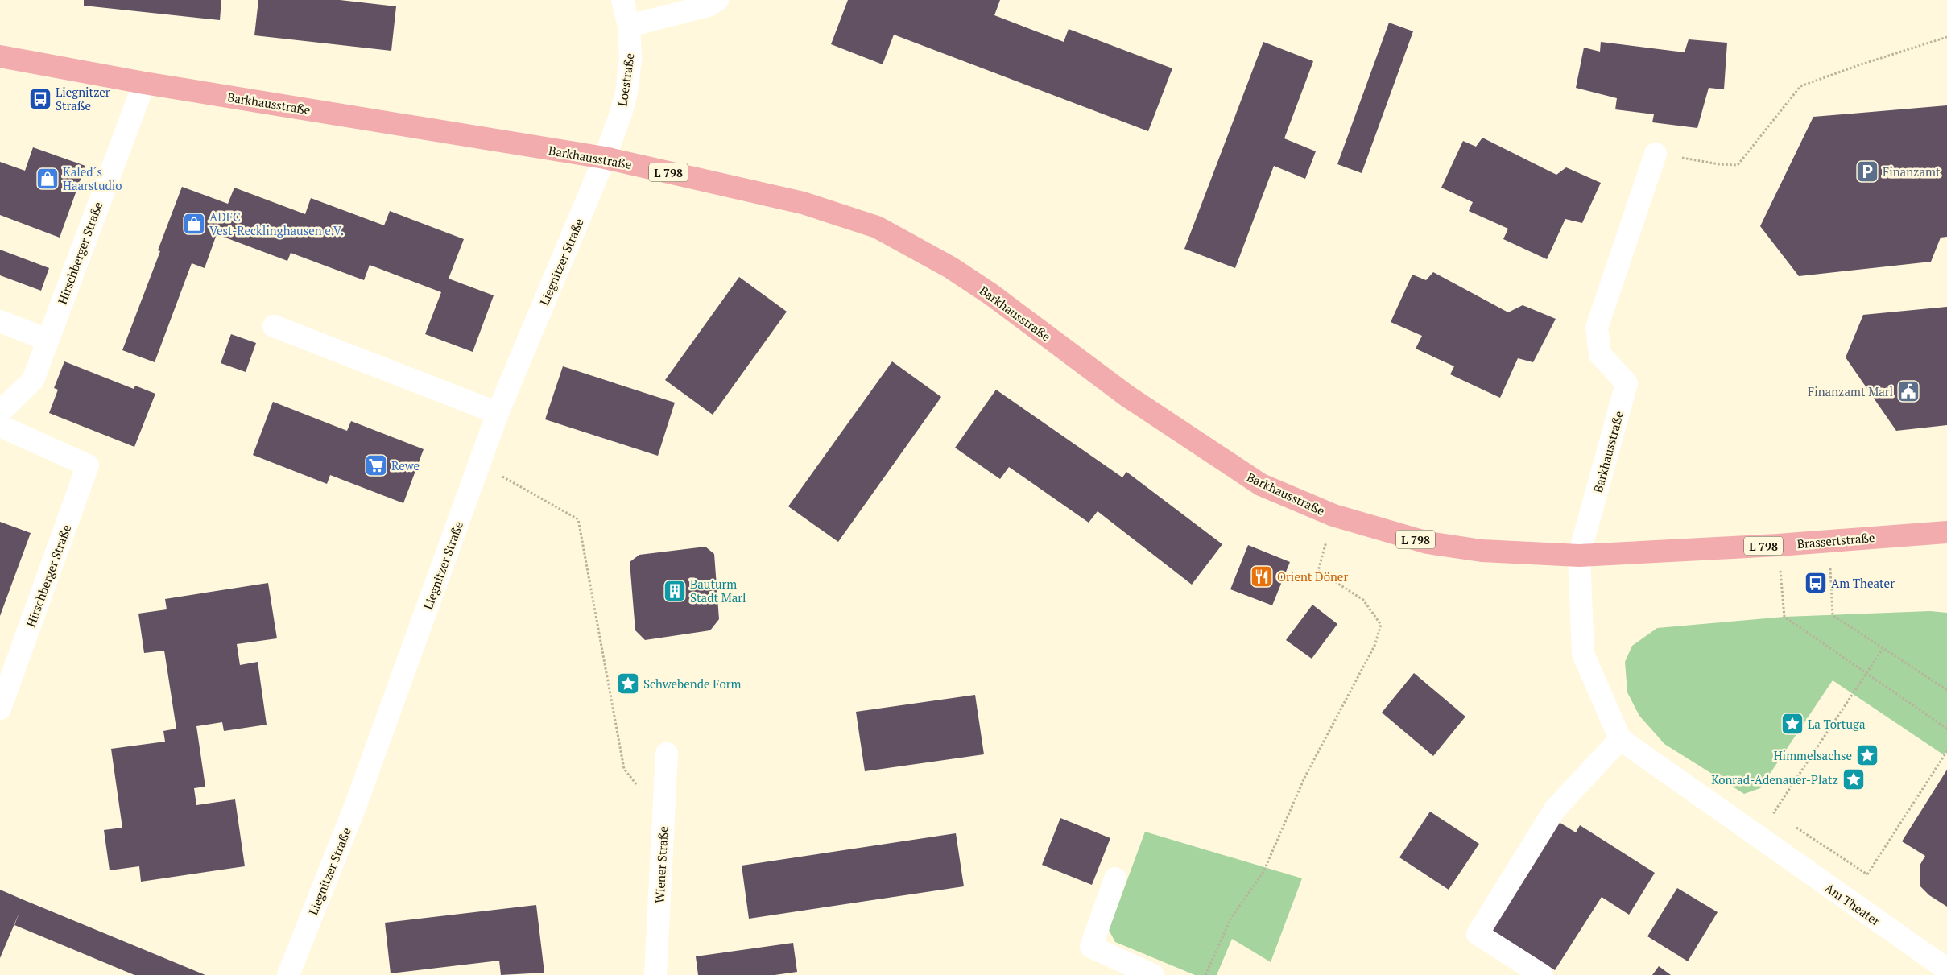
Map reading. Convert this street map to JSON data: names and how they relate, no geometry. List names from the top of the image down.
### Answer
{
  "streets": {
    "main road": ["Barkhausstraße", "L 798", "Brassertstraße"],
    "street": [
      "Loestraße",
      "Hirschberger Straße",
      "Liegnitzer Straße",
      "Wiener Straße",
      "Am Theater"
    ]
  },
  "crossings": [
    ["Loestraße", "Barkhausstraße"],
    ["Loestraße", "Liegnitzer Straße"],
    ["Barkhausstraße", "Hirschberger Straße"],
    ["Barkhausstraße", "Liegnitzer Straße"],
    ["Barkhausstraße", "Brassertstraße"]
  ],
  "places": {
    "bus stop": ["Liegnitzer Straße", "Am Theater"],
    "parking": ["Finanzamt"],
    "shop": ["Kaled´s Haarstudio", "ADFC Vest-Recklinghausen e.V."],
    "public building": ["Finanzamt Marl"],
    "supermarket": ["Rewe"],
    "restaurant": ["Orient Döner"],
    "building": ["Bauturm Stadt Marl"],
    "place": [
      "Schwebende Form",
      "La Tortuga",
      "Himmelsachse",
      "Konrad-Adenauer-Platz"
    ]
  }
}
